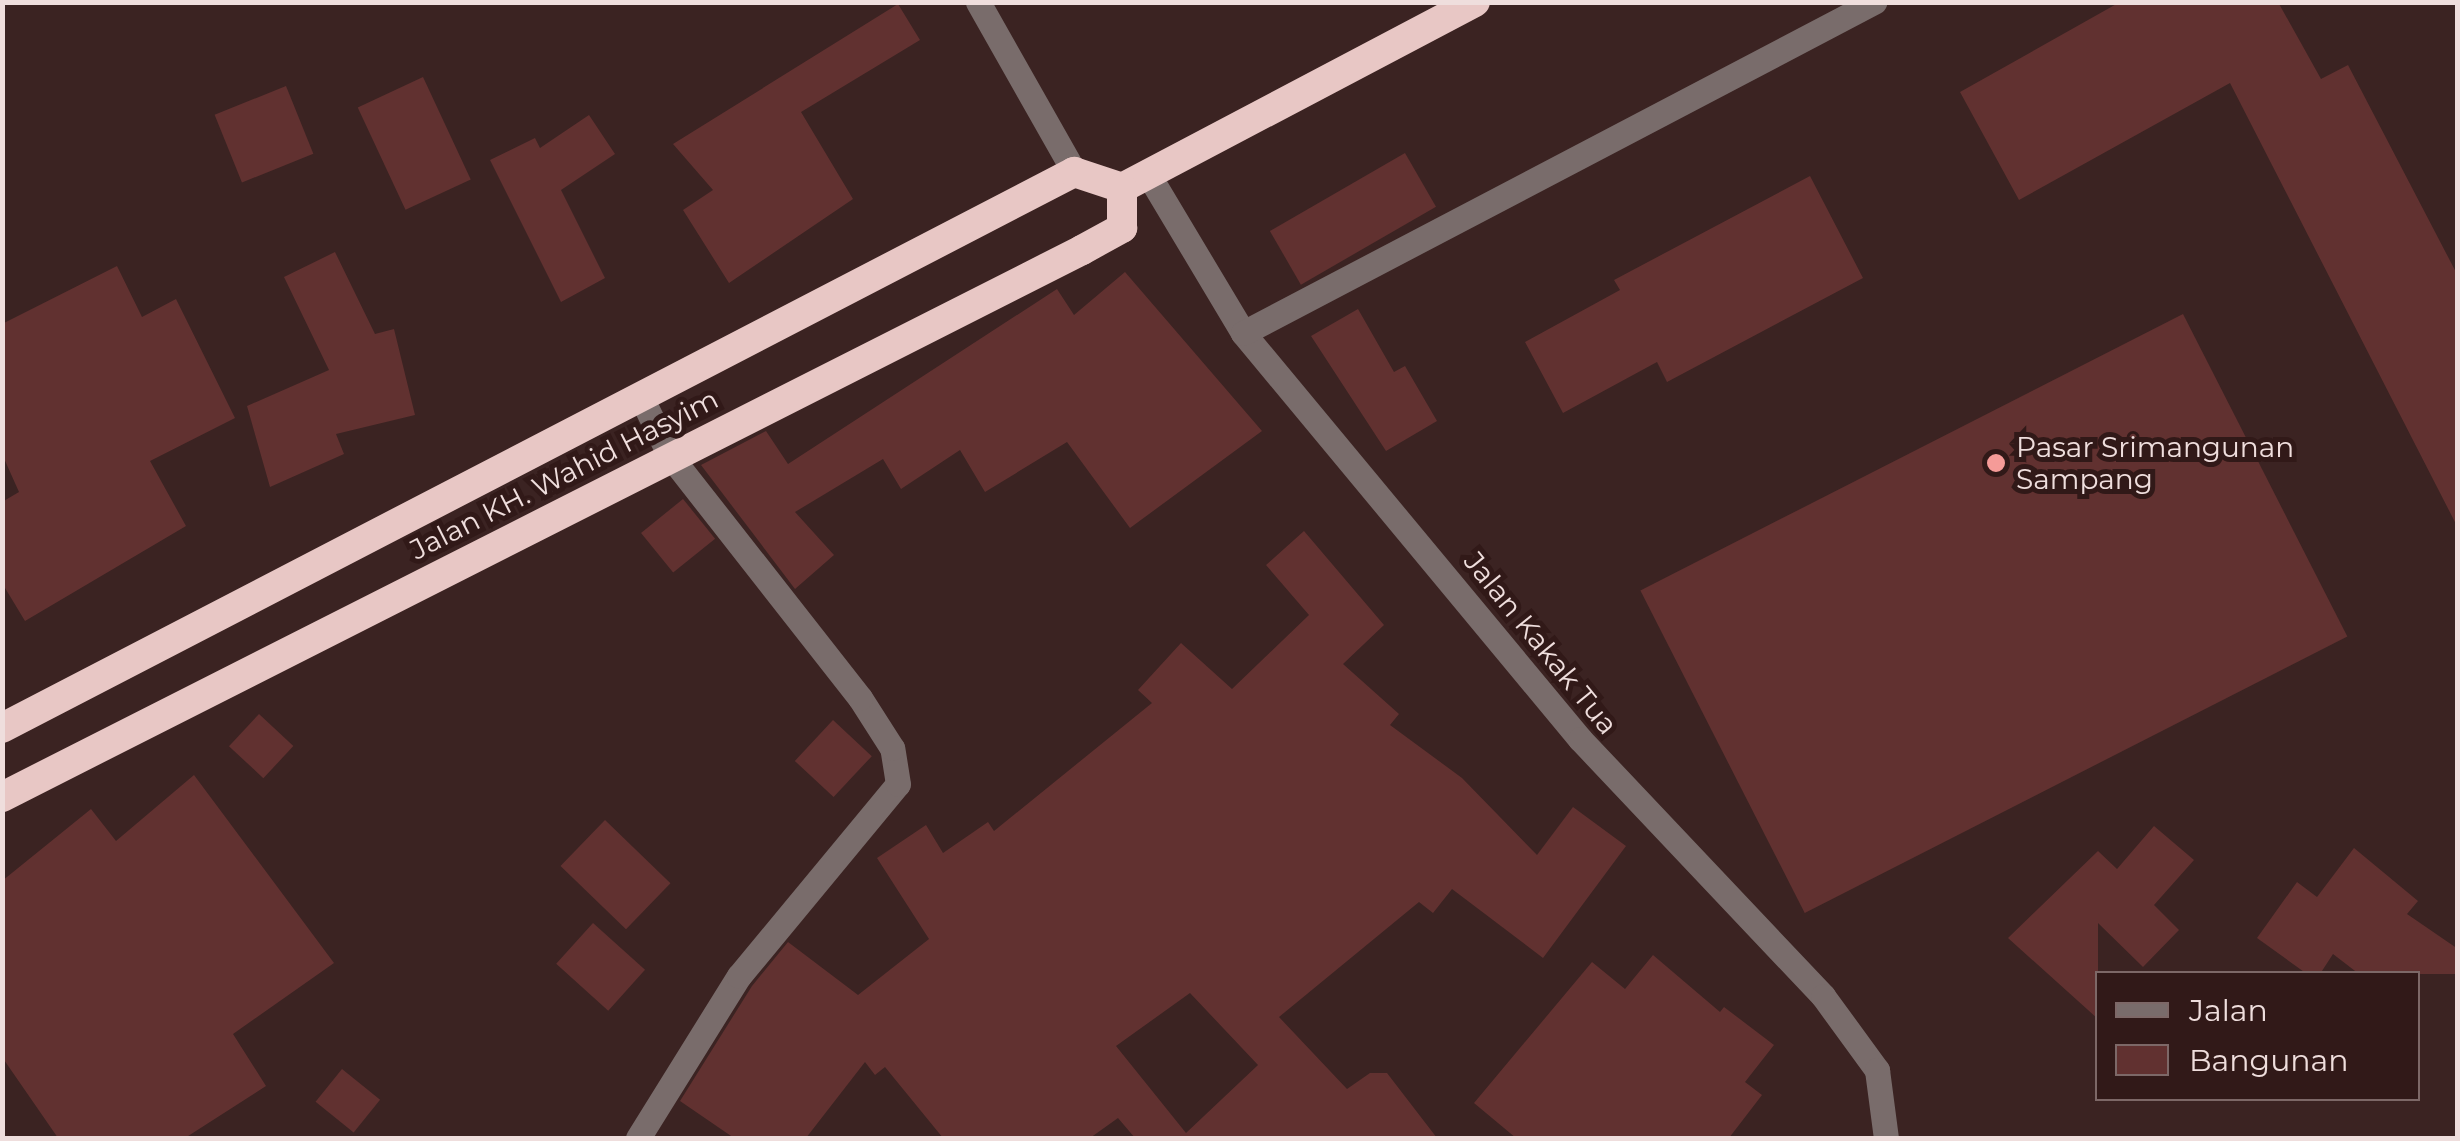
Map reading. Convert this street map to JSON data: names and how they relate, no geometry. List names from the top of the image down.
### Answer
{
  "streets": {
    "highway": ["Jalan KH. Wahid Hasyim"],
    "street": ["Jalan Kakak Tua"]
  },
  "crossings": [
    ["Jalan KH. Wahid Hasyim", "Jalan Kakak Tua"]
  ],
  "places": ["Pasar Srimangunan Sampang"],
  "legend": ["Jalan", "Bangunan"]
}
